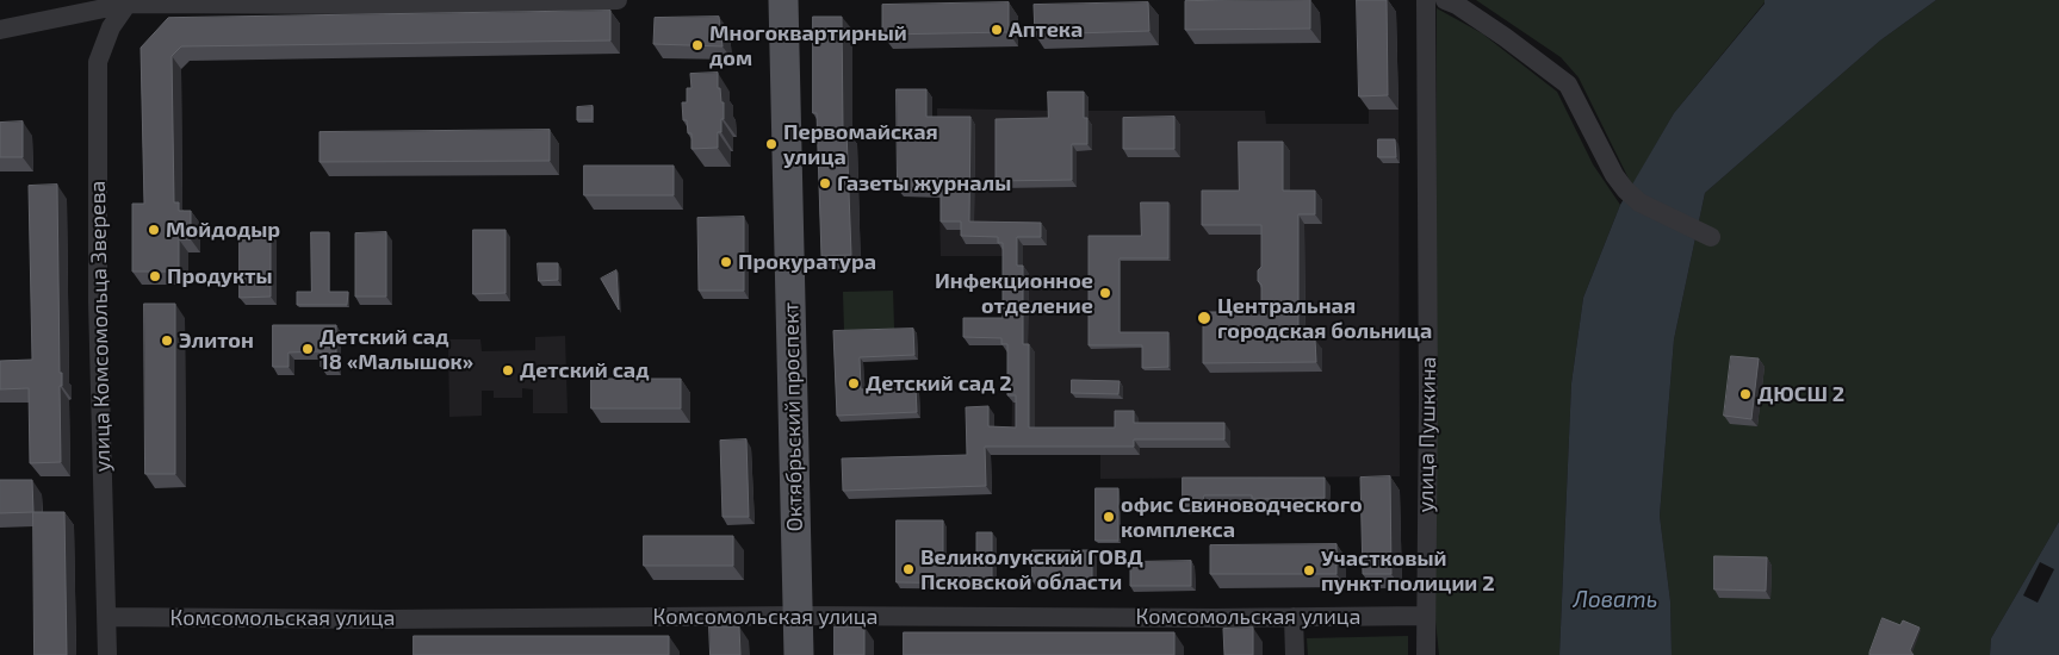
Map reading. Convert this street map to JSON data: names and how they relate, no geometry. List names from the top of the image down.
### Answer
{
  "streets": {
    "main road": ["Октябрьский проспект"],
    "street": ["улица Комсомольца Зверева", "улица Пушкина", "Комсомольская улица"]
  },
  "crossings": [
    ["улица Комсомольца Зверева", "Комсомольская улица"],
    ["Октябрьский проспект", "Комсомольская улица"],
    ["улица Пушкина", "Комсомольская улица"]
  ],
  "water": ["Ловать"],
  "places": [
    "Аптека",
    "Многоквартирный дом",
    "Первомайская улица",
    "Газеты журналы",
    "Мойдодыр",
    "Прокуратура",
    "Продукты",
    "Инфекционное отделение",
    "Центральная городская больница",
    "Элитон",
    "Детский сад 18 «Малышок»",
    "Детский сад",
    "Детский сад 2",
    "ДЮСШ 2",
    "офис Свиноводческого комплекса",
    "Великолукский ГОВД Псковской области",
    "Участковый пункт полиции 2"
  ]
}
